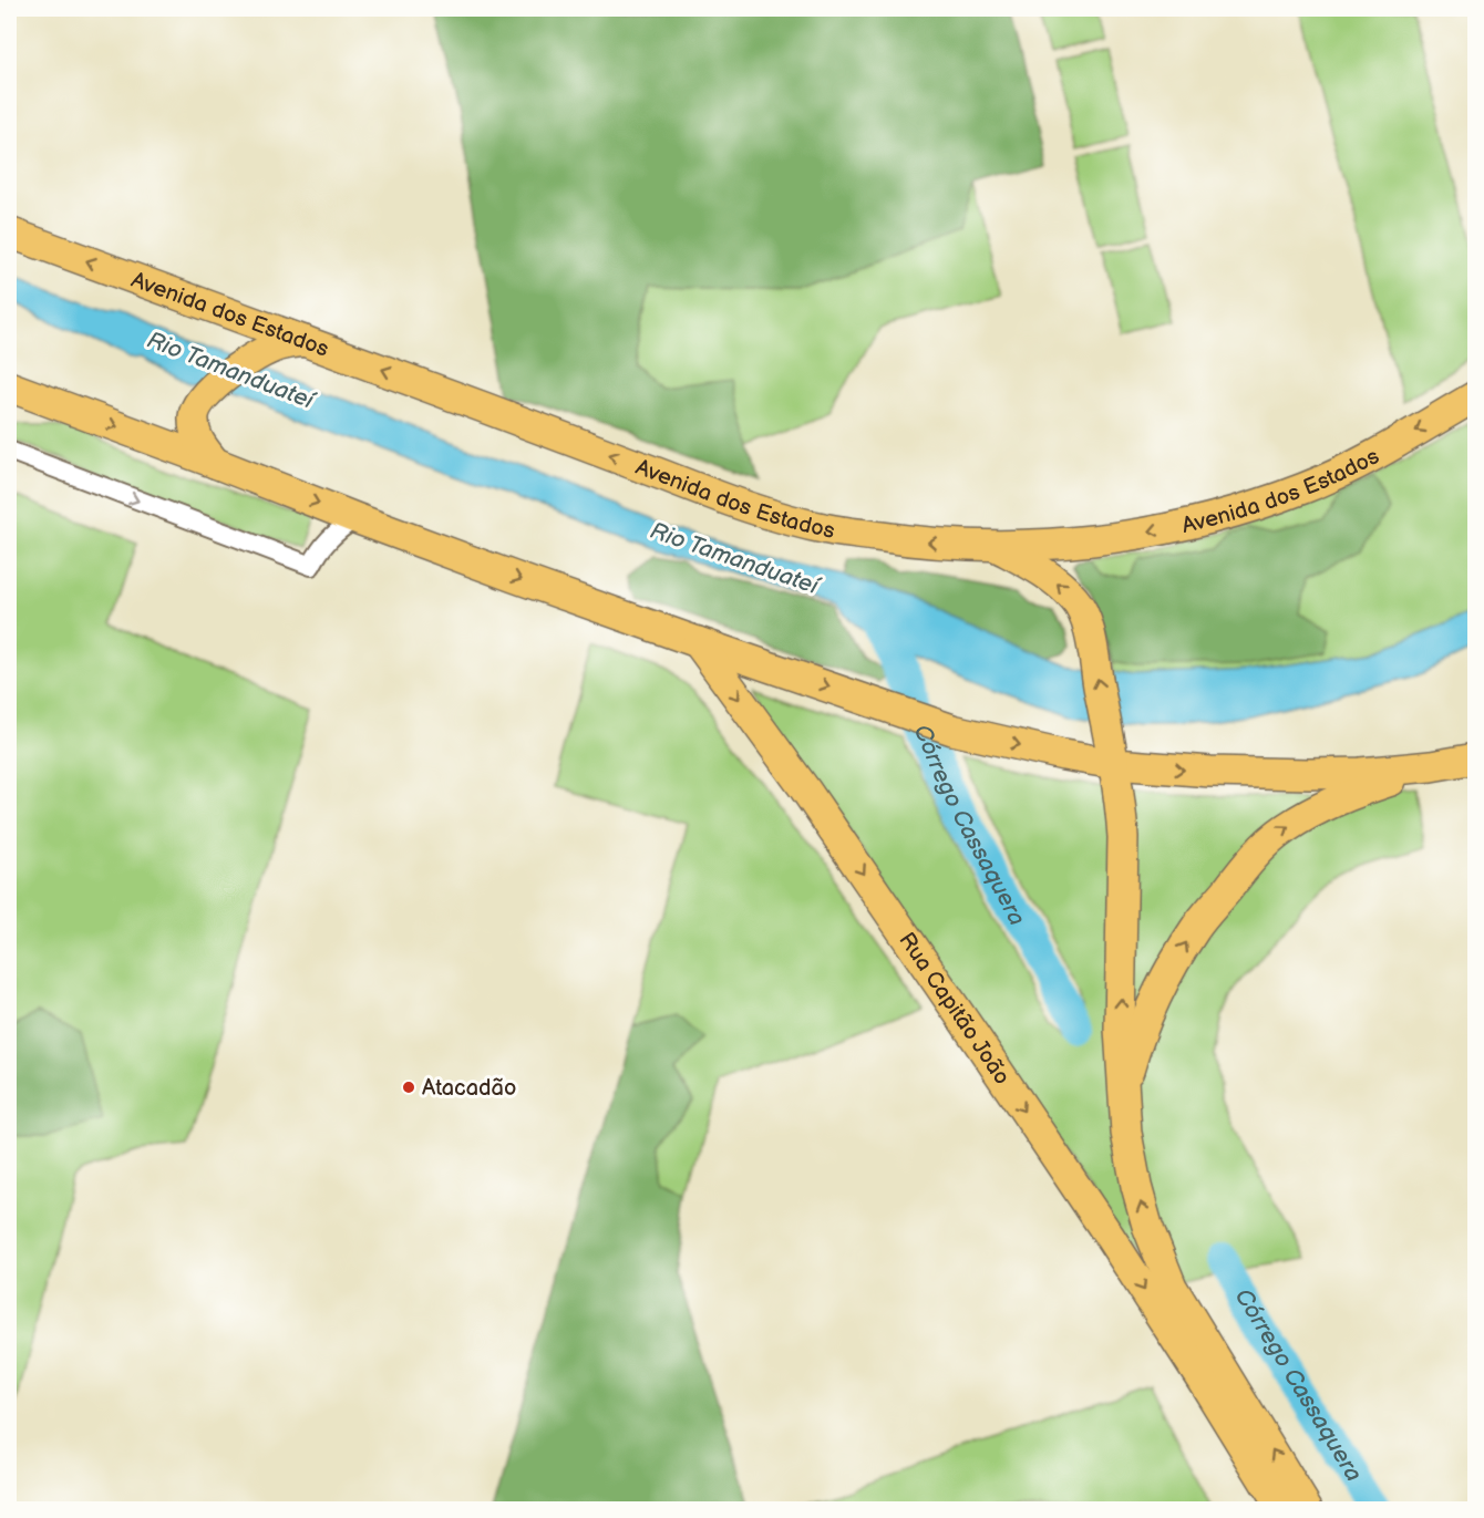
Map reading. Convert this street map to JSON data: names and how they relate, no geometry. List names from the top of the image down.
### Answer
{
  "streets": {
    "highway": ["Avenida dos Estados", "Rua Capitão João"]
  },
  "water": ["Rio Tamanduateí", "Córrego Cassaquera"],
  "places": ["Atacadão"]
}
